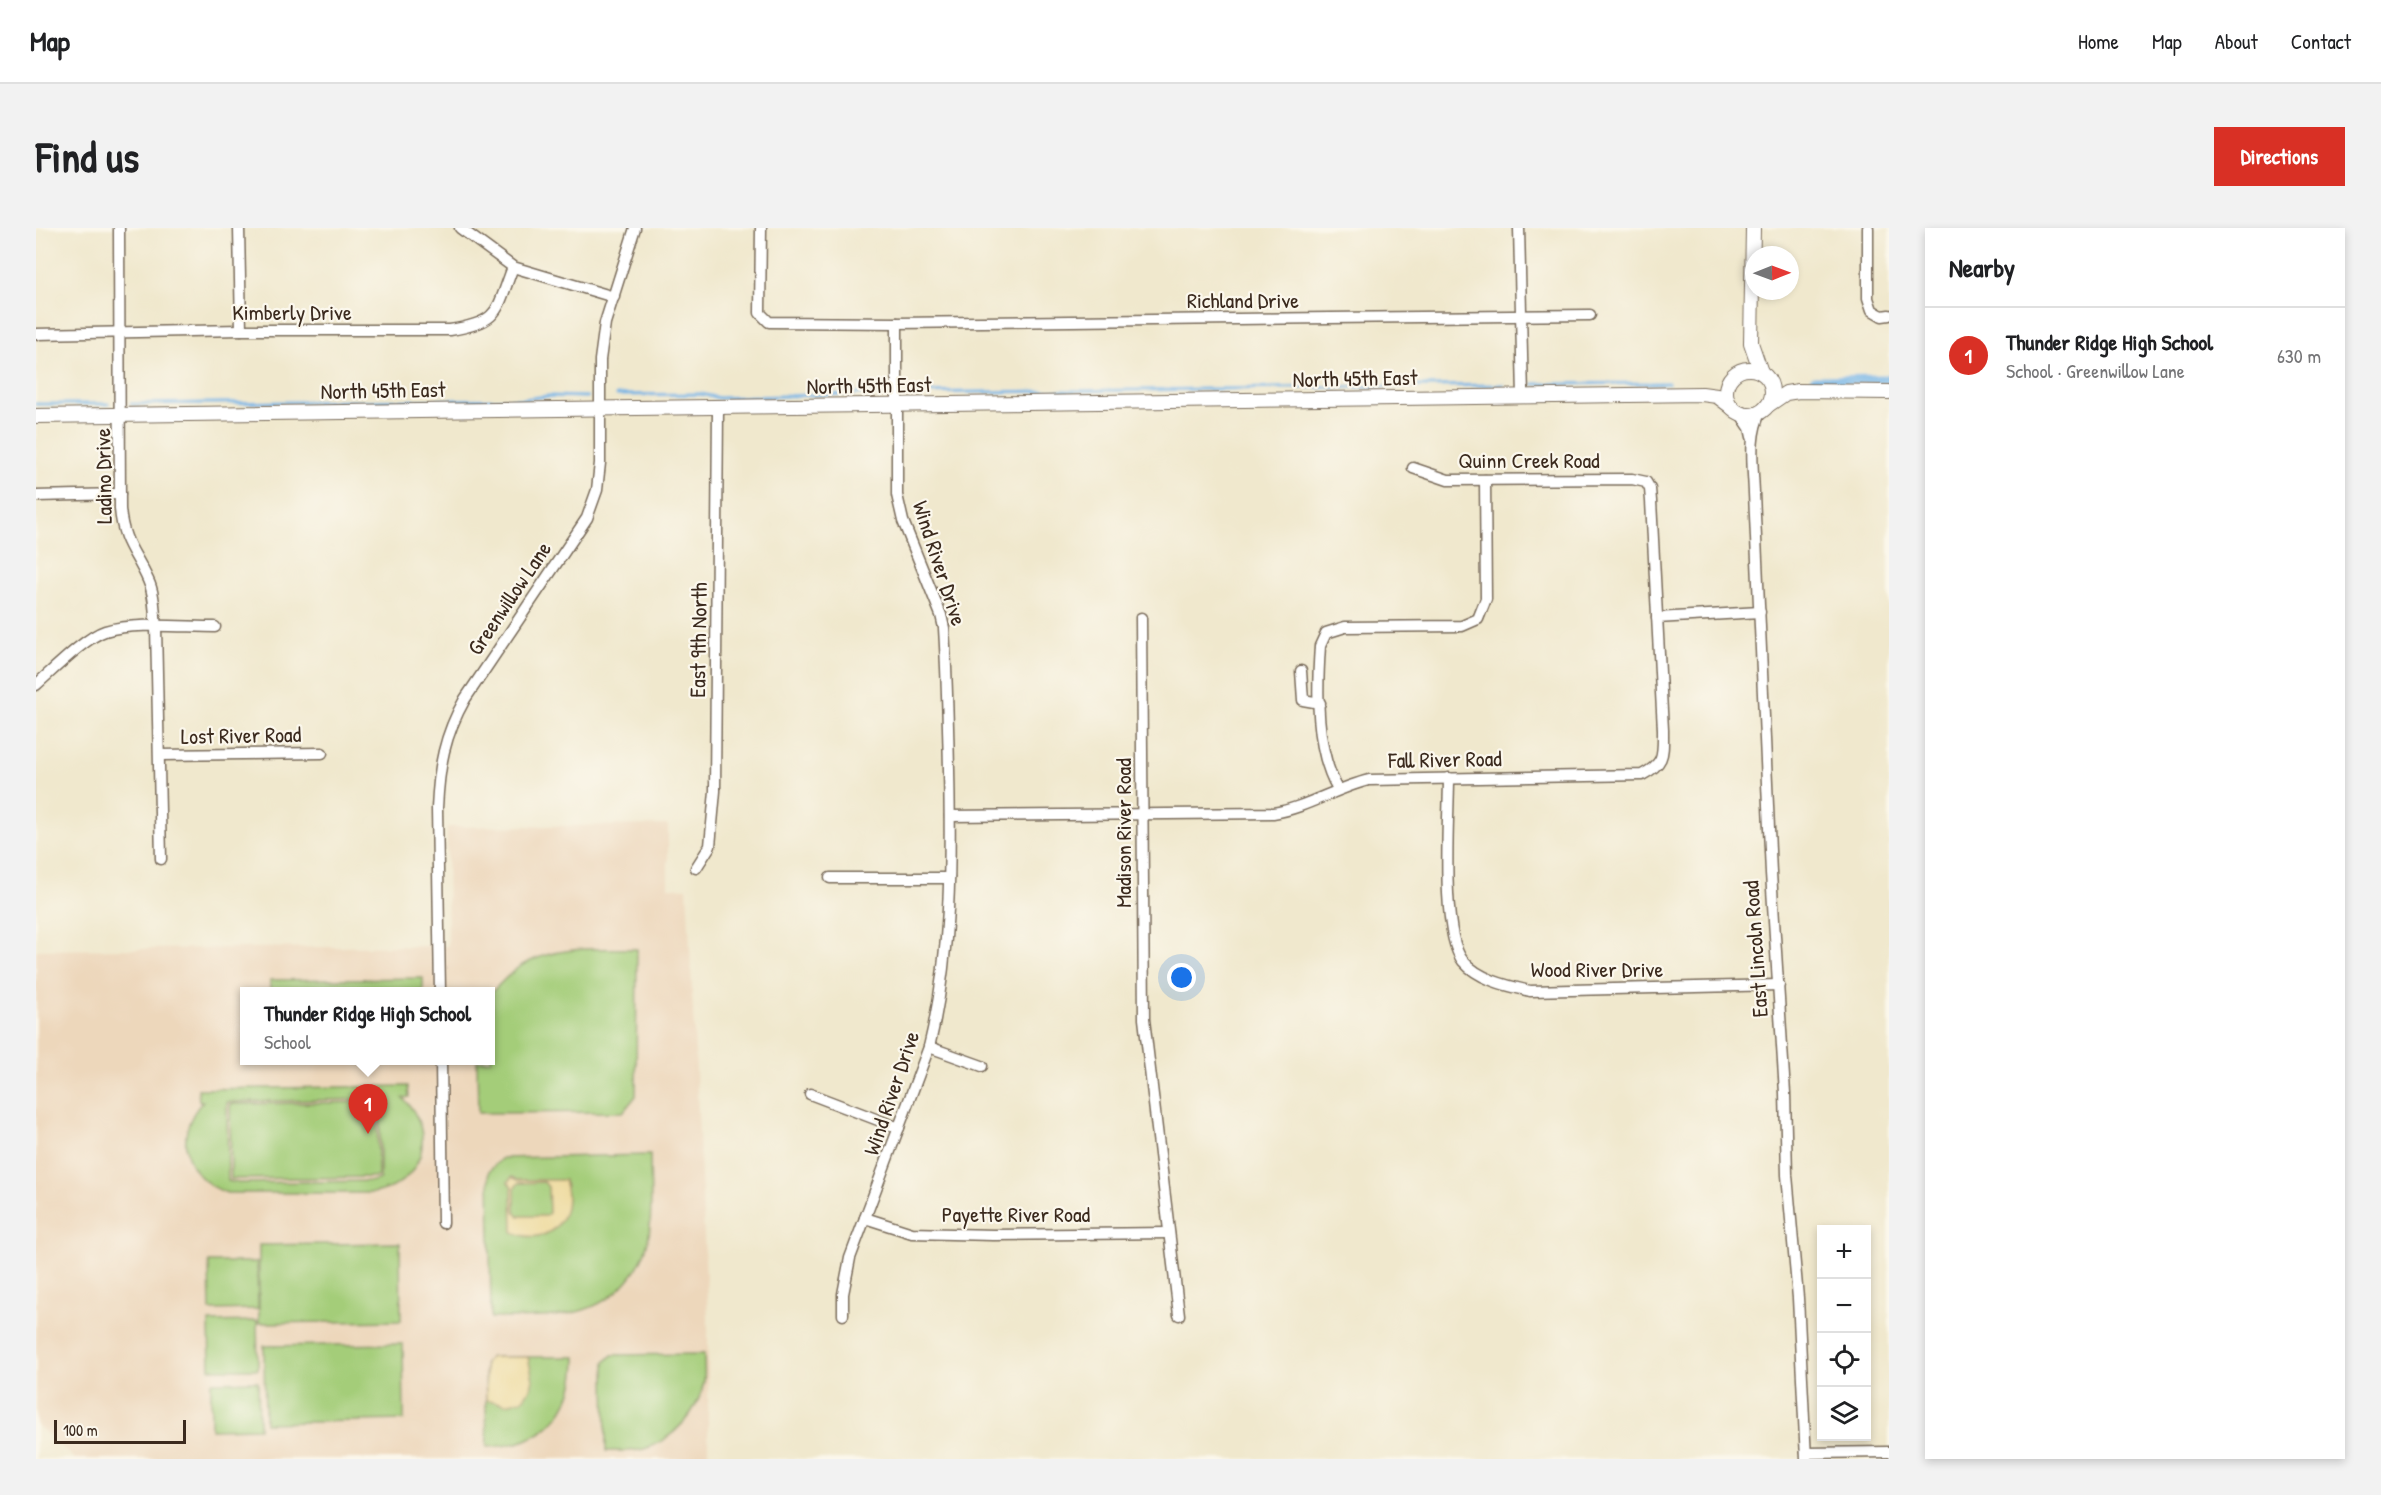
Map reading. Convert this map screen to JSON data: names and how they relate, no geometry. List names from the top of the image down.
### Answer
{
  "streets": {
    "main road": ["North 45th East"],
    "street": [
      "Richland Drive",
      "Kimberly Drive",
      "Quinn Creek Road",
      "Ladino Drive",
      "Wind River Drive",
      "Greenwillow Lane",
      "East 9th North",
      "Lost River Road",
      "Fall River Road",
      "Madison River Road",
      "East Lincoln Road",
      "Wood River Drive",
      "Payette River Road"
    ]
  },
  "crossings": [
    ["Richland Drive", "Wind River Drive"],
    ["Kimberly Drive", "Ladino Drive"],
    ["North 45th East", "Ladino Drive"],
    ["North 45th East", "Wind River Drive"],
    ["North 45th East", "Greenwillow Lane"],
    ["North 45th East", "East 9th North"],
    ["North 45th East", "East Lincoln Road"],
    ["Quinn Creek Road", "Fall River Road"],
    ["Ladino Drive", "Lost River Road"],
    ["Wind River Drive", "Fall River Road"],
    ["Wind River Drive", "Payette River Road"],
    ["Fall River Road", "Madison River Road"],
    ["Fall River Road", "Wood River Drive"],
    ["Madison River Road", "Payette River Road"],
    ["East Lincoln Road", "Wood River Drive"]
  ],
  "scale_bar": "100 m",
  "north": "right",
  "page": {
    "header": "Map",
    "nav": [
      "Home",
      "Map",
      "About",
      "Contact"
    ],
    "buttons": "Directions",
    "title": "Find us",
    "heading": "Nearby",
    "list": [
      {
        "mark": "1",
        "name": "Thunder Ridge High School",
        "note": "School · Greenwillow Lane",
        "value": "630 m"
      }
    ],
    "popup": ["Thunder Ridge High School", "School"],
    "pins": "1",
    "map_buttons": ["+", "−"],
    "scale": "100 m"
  }
}
